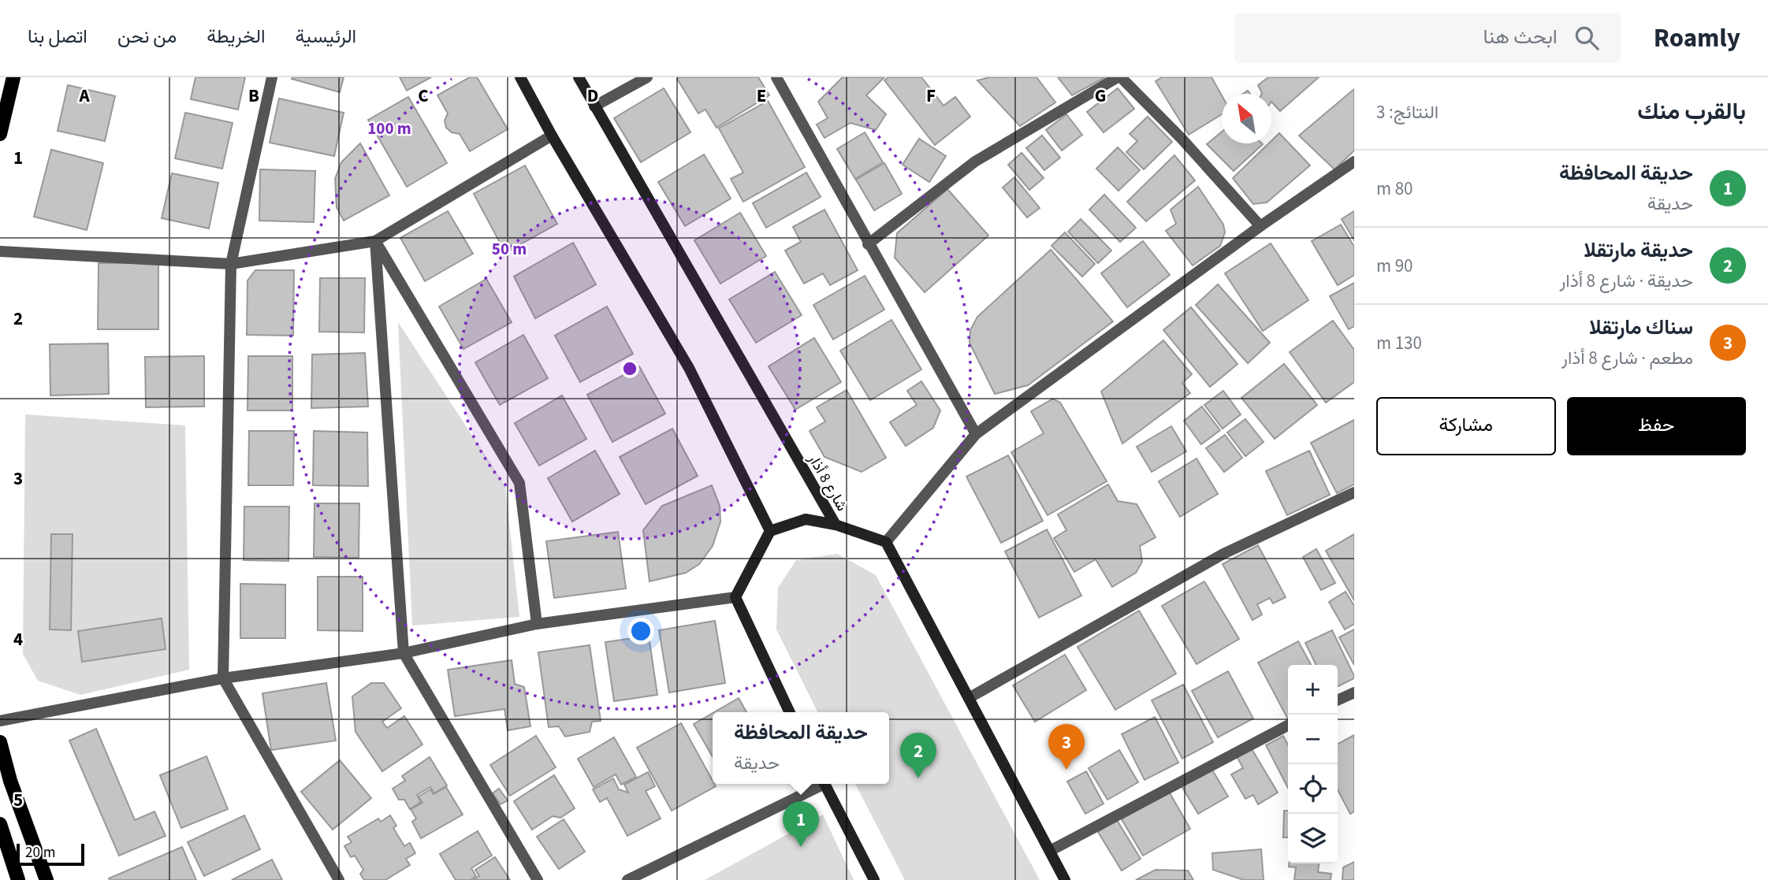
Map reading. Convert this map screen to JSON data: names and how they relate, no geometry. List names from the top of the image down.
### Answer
{
  "streets": {
    "main road": ["شارع 8 أذار"]
  },
  "scale_bar": "20 m",
  "north": "top left",
  "page": {
    "header": "Roamly",
    "search": "ابحث هنا",
    "nav": [
      "الرئيسية",
      "الخريطة",
      "من نحن",
      "اتصل بنا"
    ],
    "heading": ["بالقرب منك", "النتائج: 3"],
    "list": [
      {
        "mark": "1",
        "name": "حديقة المحافظة",
        "note": "حديقة",
        "value": "80 m"
      },
      {
        "mark": "2",
        "name": "حديقة مارتقلا",
        "note": "حديقة · شارع 8 أذار",
        "value": "90 m"
      },
      {
        "mark": "3",
        "name": "سناك مارتقلا",
        "note": "مطعم · شارع 8 أذار",
        "value": "130 m"
      }
    ],
    "buttons": ["حفظ", "مشاركة"],
    "map_buttons": ["+", "−"],
    "popup": ["حديقة المحافظة", "حديقة"],
    "pins": ["3", "2", "1"],
    "scale": "20 m"
  },
  "grid": {
    "columns": [
      "A",
      "B",
      "C",
      "D",
      "E",
      "F",
      "G"
    ],
    "rows": [
      "1",
      "2",
      "3",
      "4",
      "5"
    ]
  },
  "rings": ["100 m", "50 m"]
}
